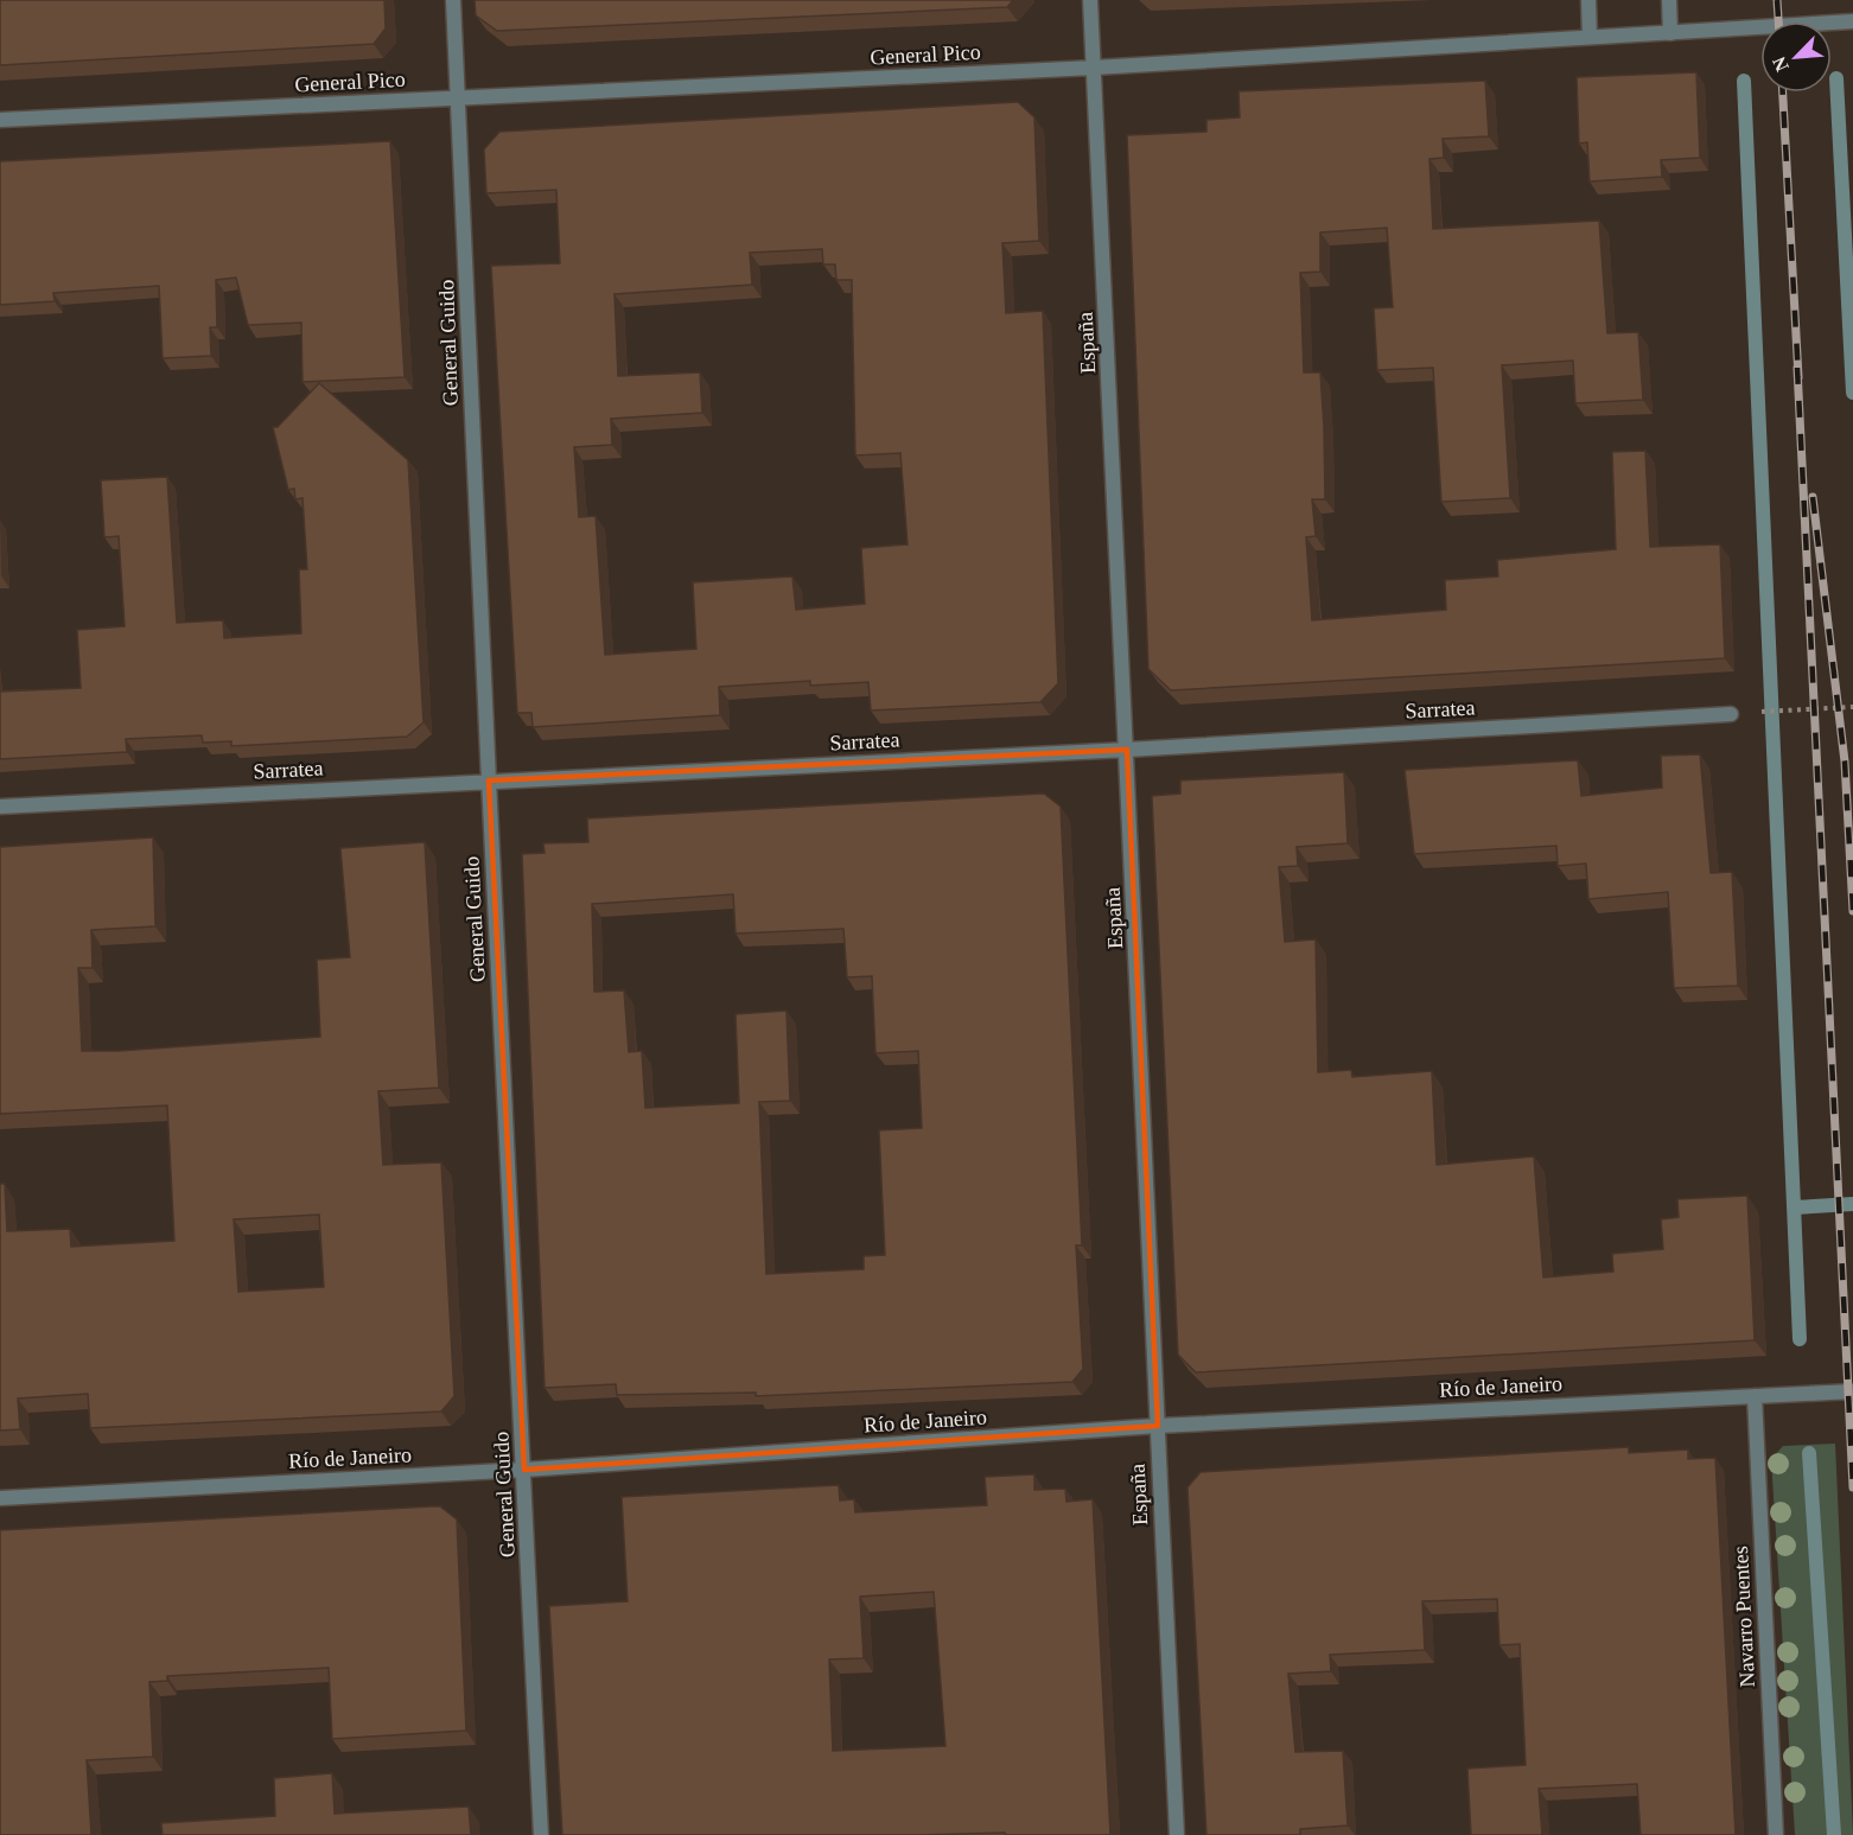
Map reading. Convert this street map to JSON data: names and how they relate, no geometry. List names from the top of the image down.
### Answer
{
  "streets": {
    "street": [
      "General Pico",
      "General Guido",
      "España",
      "Sarratea",
      "Río de Janeiro",
      "Navarro Puentes"
    ]
  },
  "crossings": [
    ["General Pico", "General Guido"],
    ["General Pico", "España"],
    ["General Guido", "Sarratea"],
    ["General Guido", "Río de Janeiro"],
    ["España", "Sarratea"],
    ["España", "Río de Janeiro"],
    ["Río de Janeiro", "Navarro Puentes"]
  ],
  "north": "bottom left"
}
